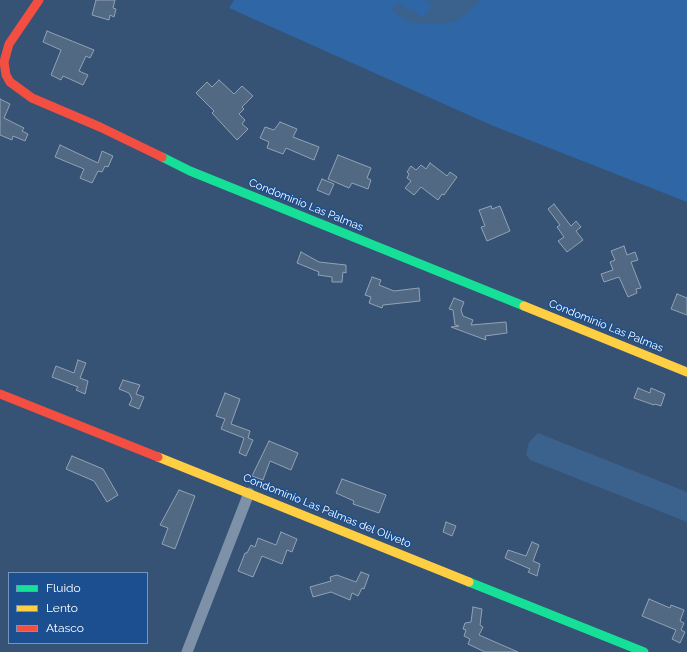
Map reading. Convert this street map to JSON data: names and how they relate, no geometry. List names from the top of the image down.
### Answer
{
  "streets": {
    "street": ["Condominio Las Palmas", "Condominio Las Palmas del Oliveto"]
  },
  "legend": ["Fluido", "Lento", "Atasco"]
}
